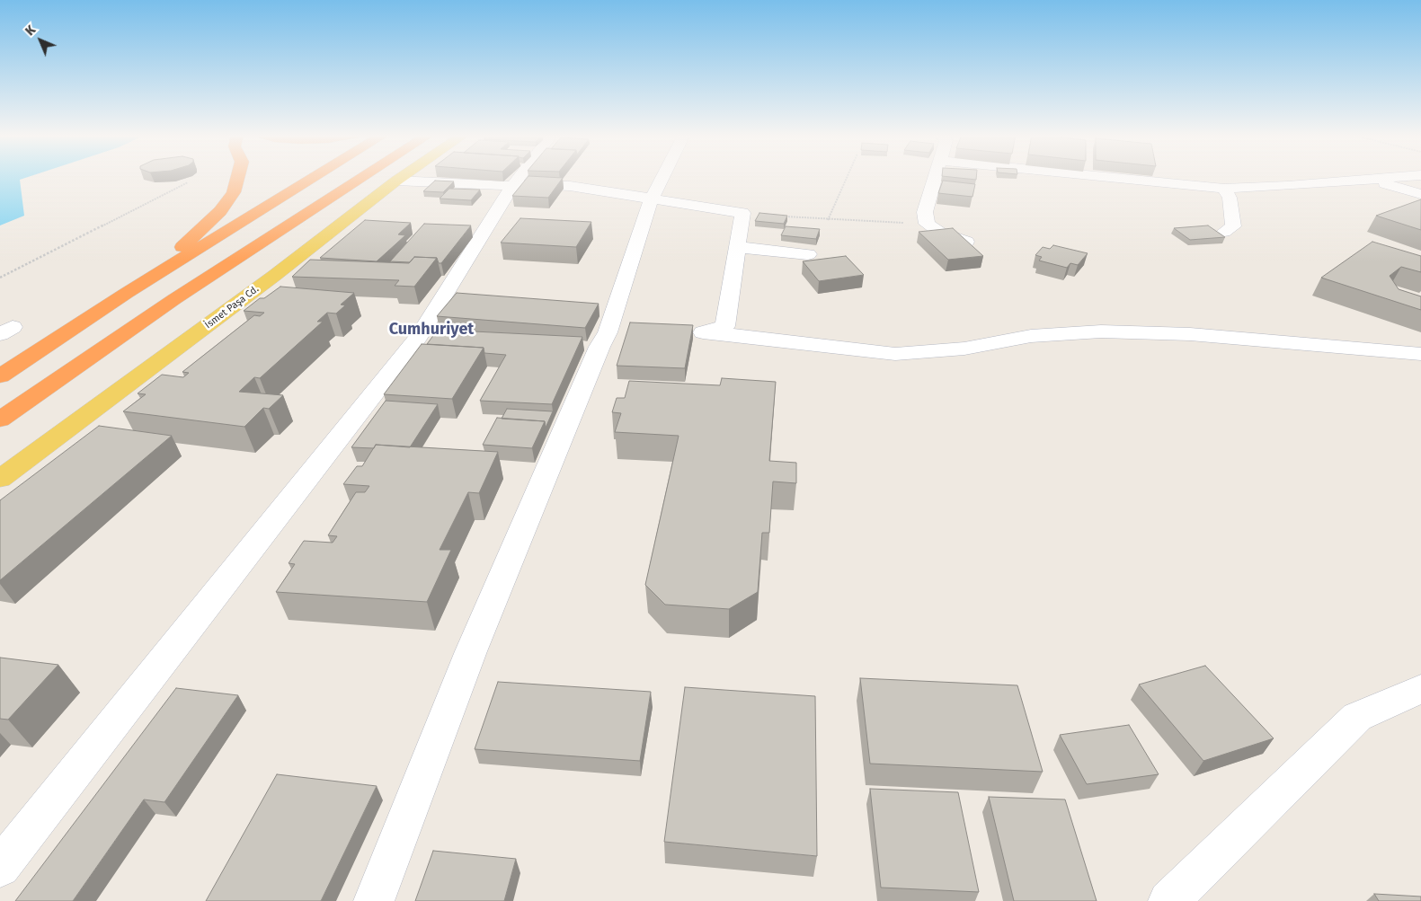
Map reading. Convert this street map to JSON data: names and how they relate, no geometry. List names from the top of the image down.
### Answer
{
  "streets": {
    "main road": ["İsmet Paşa Cd."]
  },
  "districts": ["Cumhuriyet"],
  "north": "top left"
}
